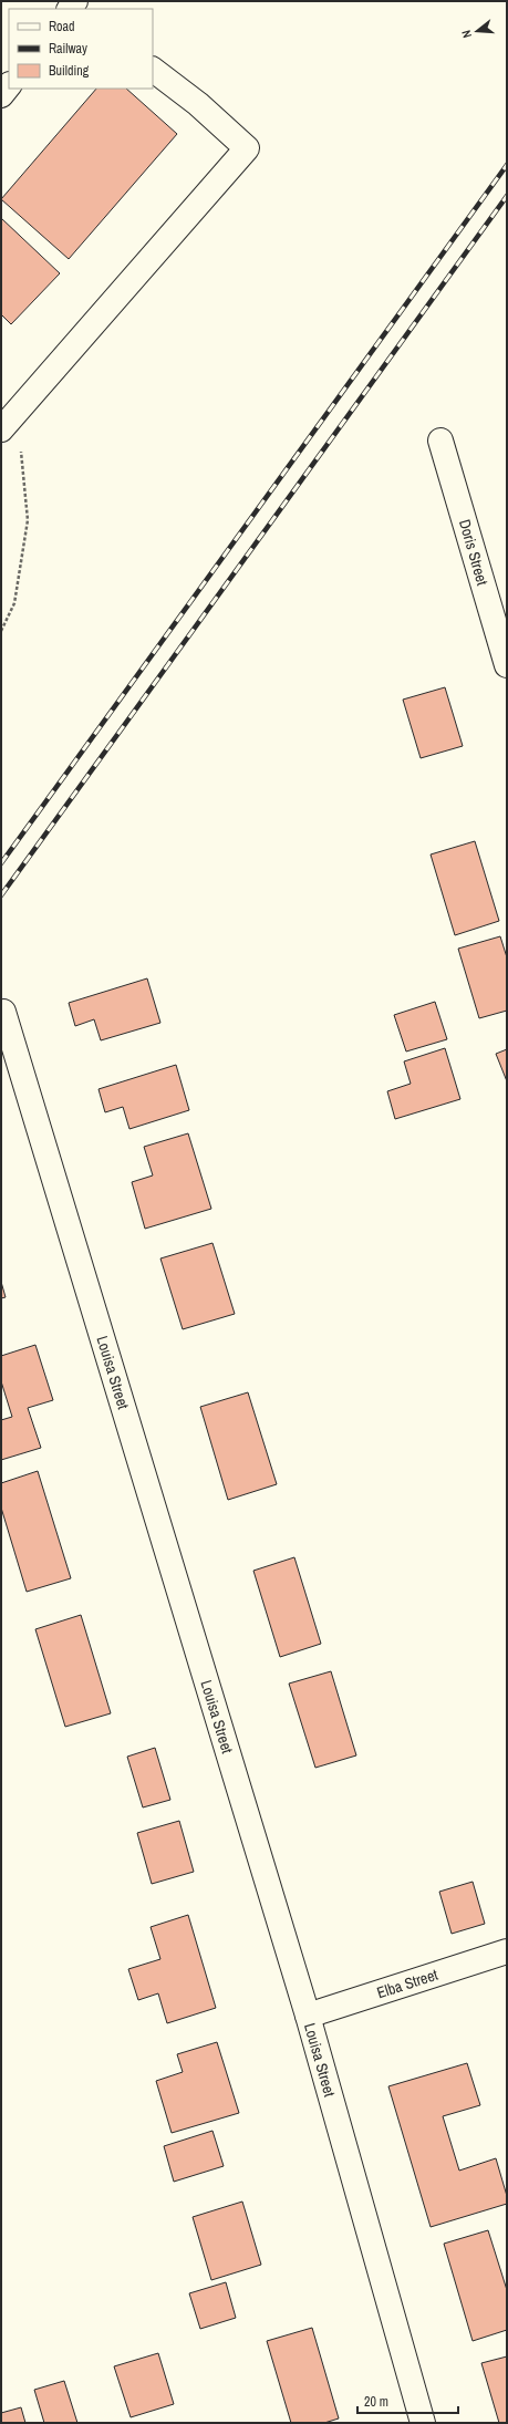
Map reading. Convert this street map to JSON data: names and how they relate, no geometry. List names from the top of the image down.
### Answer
{
  "streets": {
    "street": ["Doris Street", "Louisa Street", "Elba Street"]
  },
  "crossings": [
    ["Louisa Street", "Elba Street"]
  ],
  "legend": ["Road", "Railway", "Building"],
  "scale_bar": "20 m",
  "north": "left"
}
